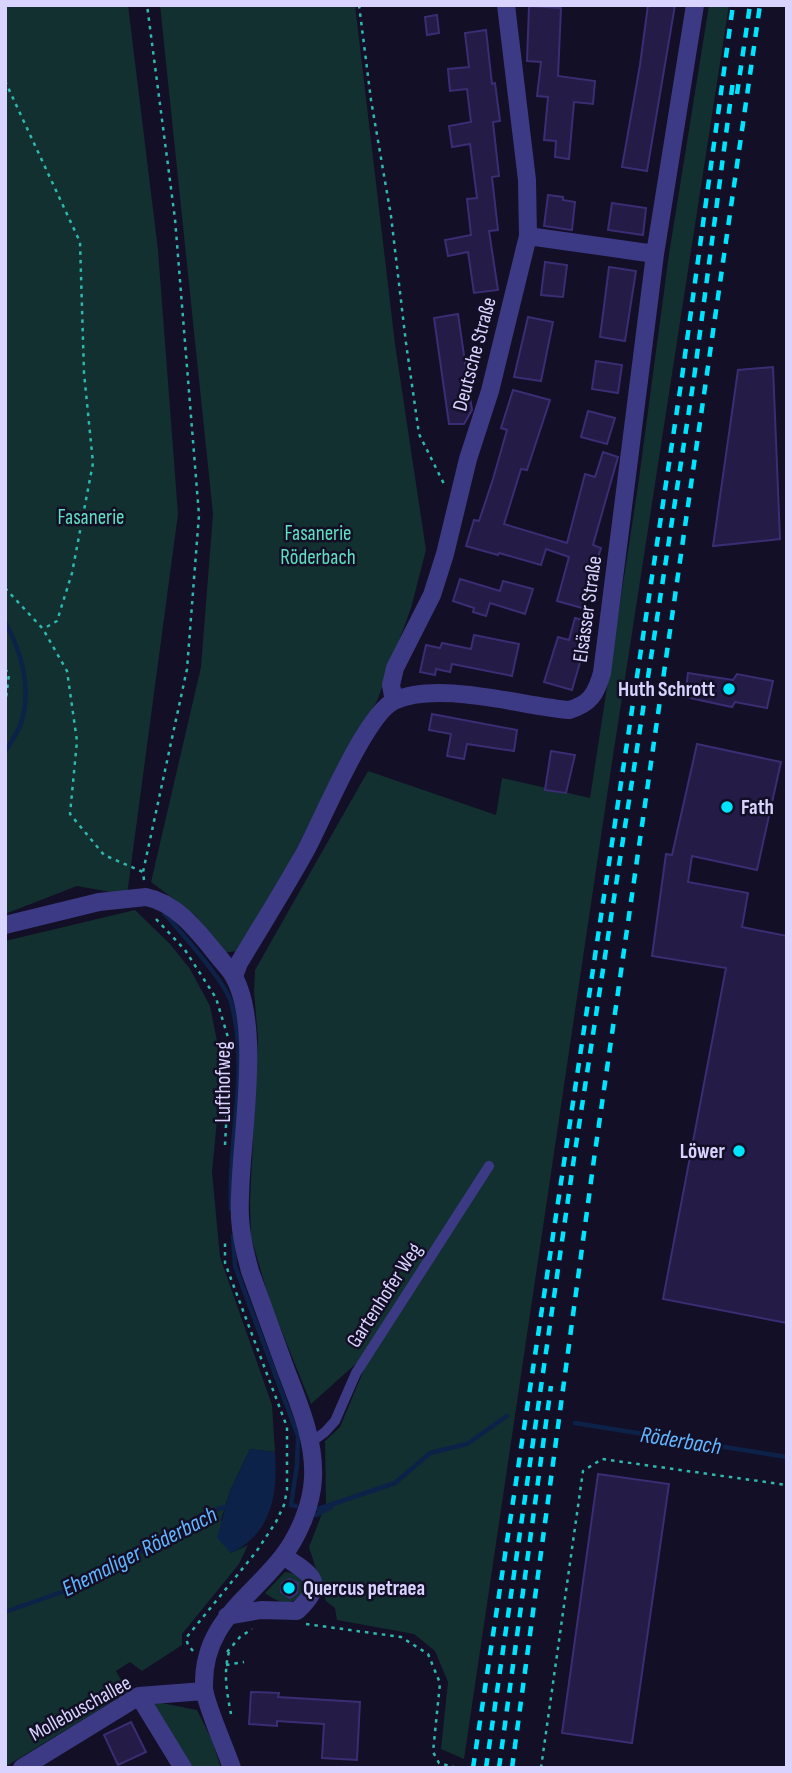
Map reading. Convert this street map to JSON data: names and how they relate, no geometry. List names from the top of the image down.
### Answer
{
  "streets": {
    "street": [
      "Deutsche Straße",
      "Elsässer Straße",
      "Lufthofweg",
      "Mollebuschallee"
    ],
    "lane": ["Gartenhofer Weg"]
  },
  "crossings": [
    ["Deutsche Straße", "Elsässer Straße"],
    ["Lufthofweg", "Gartenhofer Weg"],
    ["Lufthofweg", "Mollebuschallee"]
  ],
  "water": ["Röderbach", "Ehemaliger Röderbach"],
  "parks": ["Fasanerie", "Fasanerie Röderbach"],
  "places": [
    "Huth Schrott",
    "Fath",
    "Löwer",
    "Quercus petraea"
  ]
}
